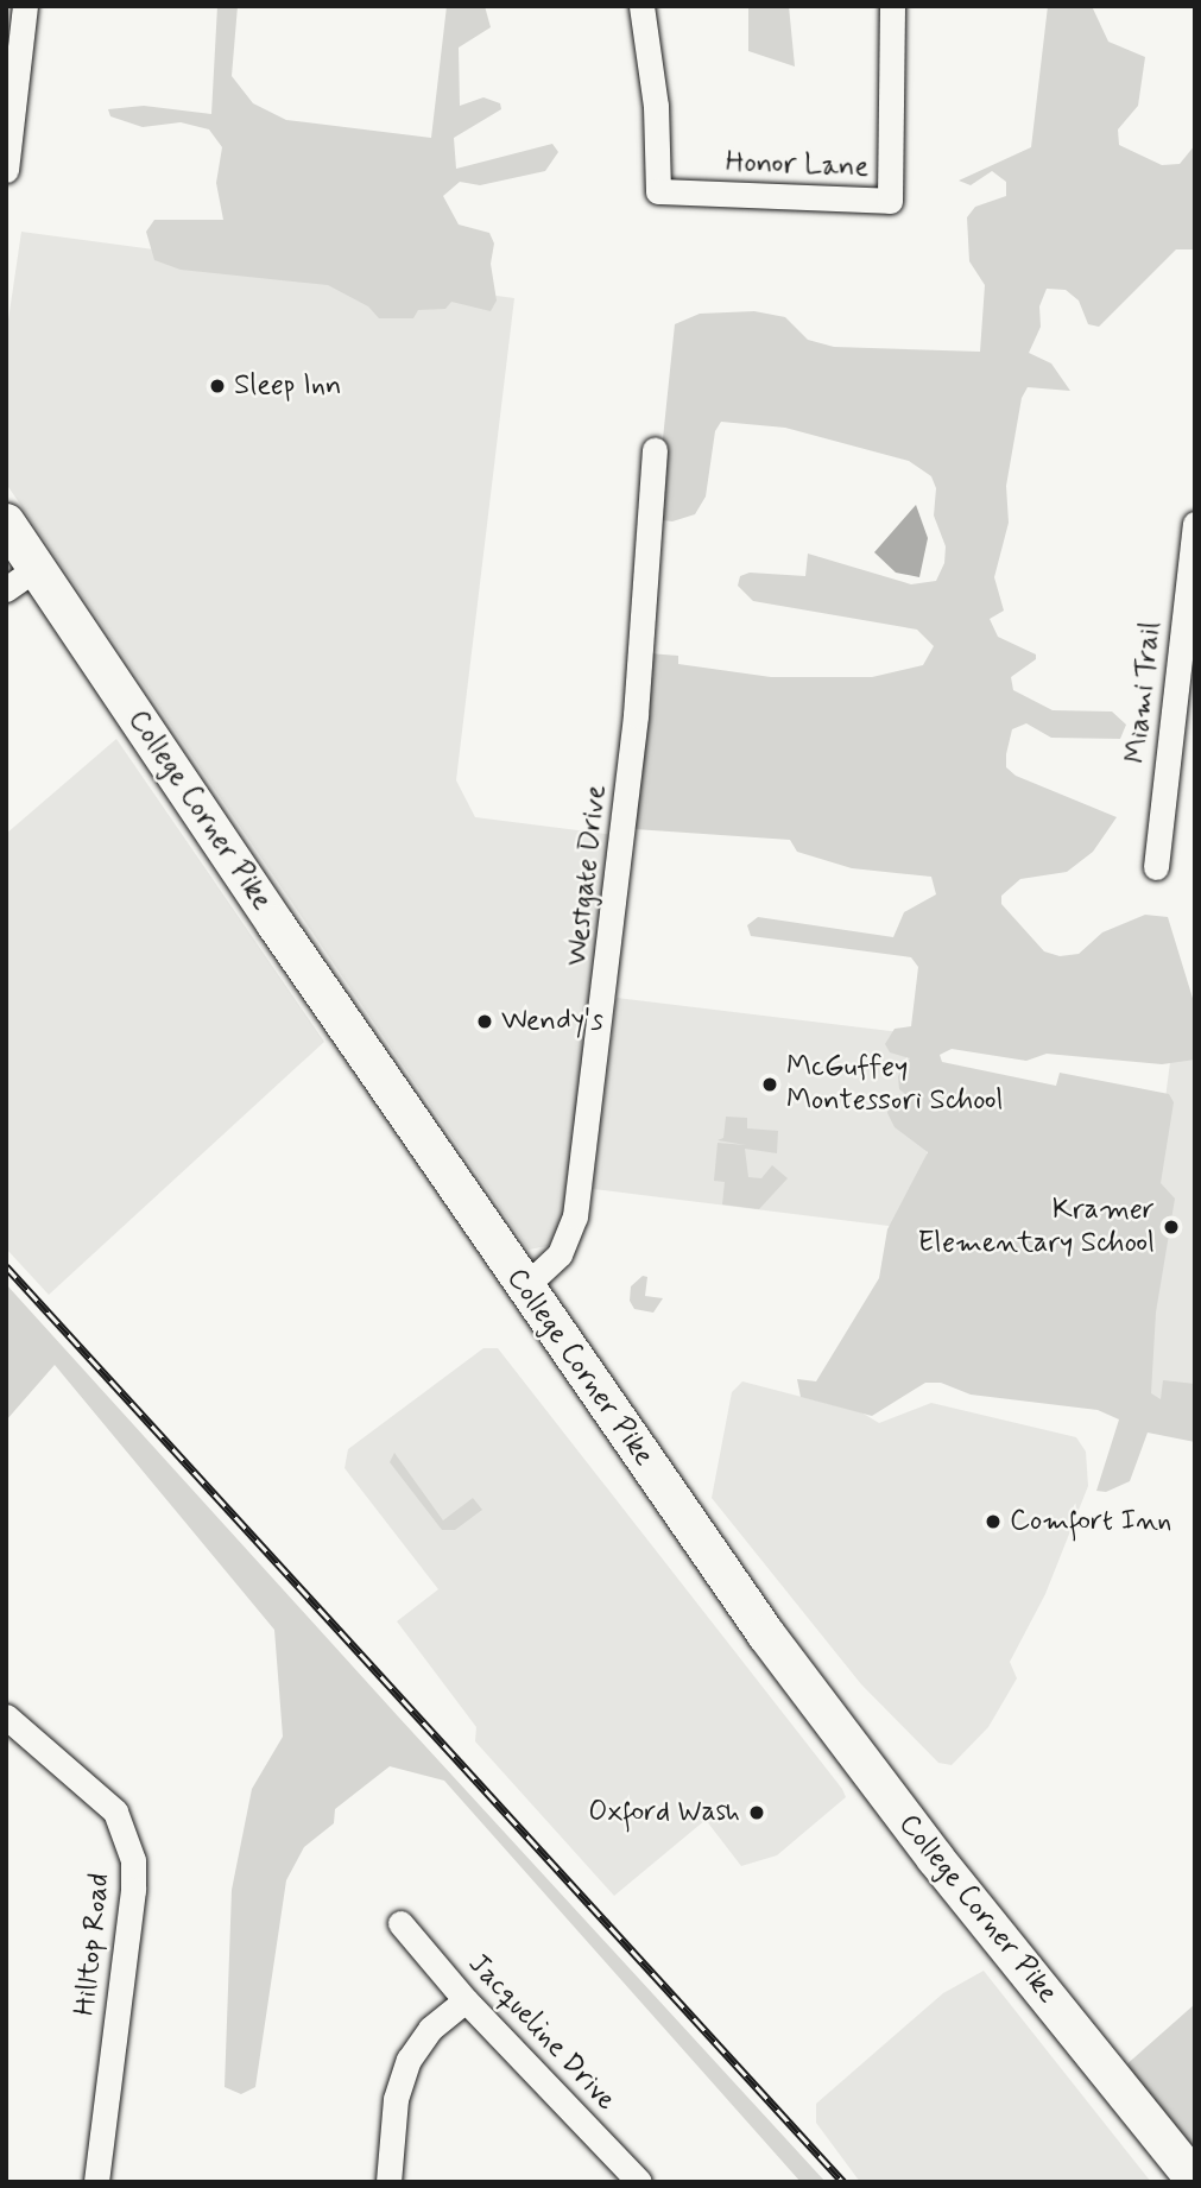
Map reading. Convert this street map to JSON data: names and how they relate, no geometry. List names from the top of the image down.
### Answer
{
  "streets": {
    "highway": ["College Corner Pike"],
    "street": [
      "Honor Lane",
      "Miami Trail",
      "Westgate Drive",
      "Hilltop Road",
      "Jacqueline Drive"
    ]
  },
  "crossings": [
    ["College Corner Pike", "Westgate Drive"]
  ],
  "places": [
    "Sleep Inn",
    "Wendy's",
    "McGuffey Montessori School",
    "Kramer Elementary School",
    "Comfort Inn",
    "Oxford Wash"
  ]
}
